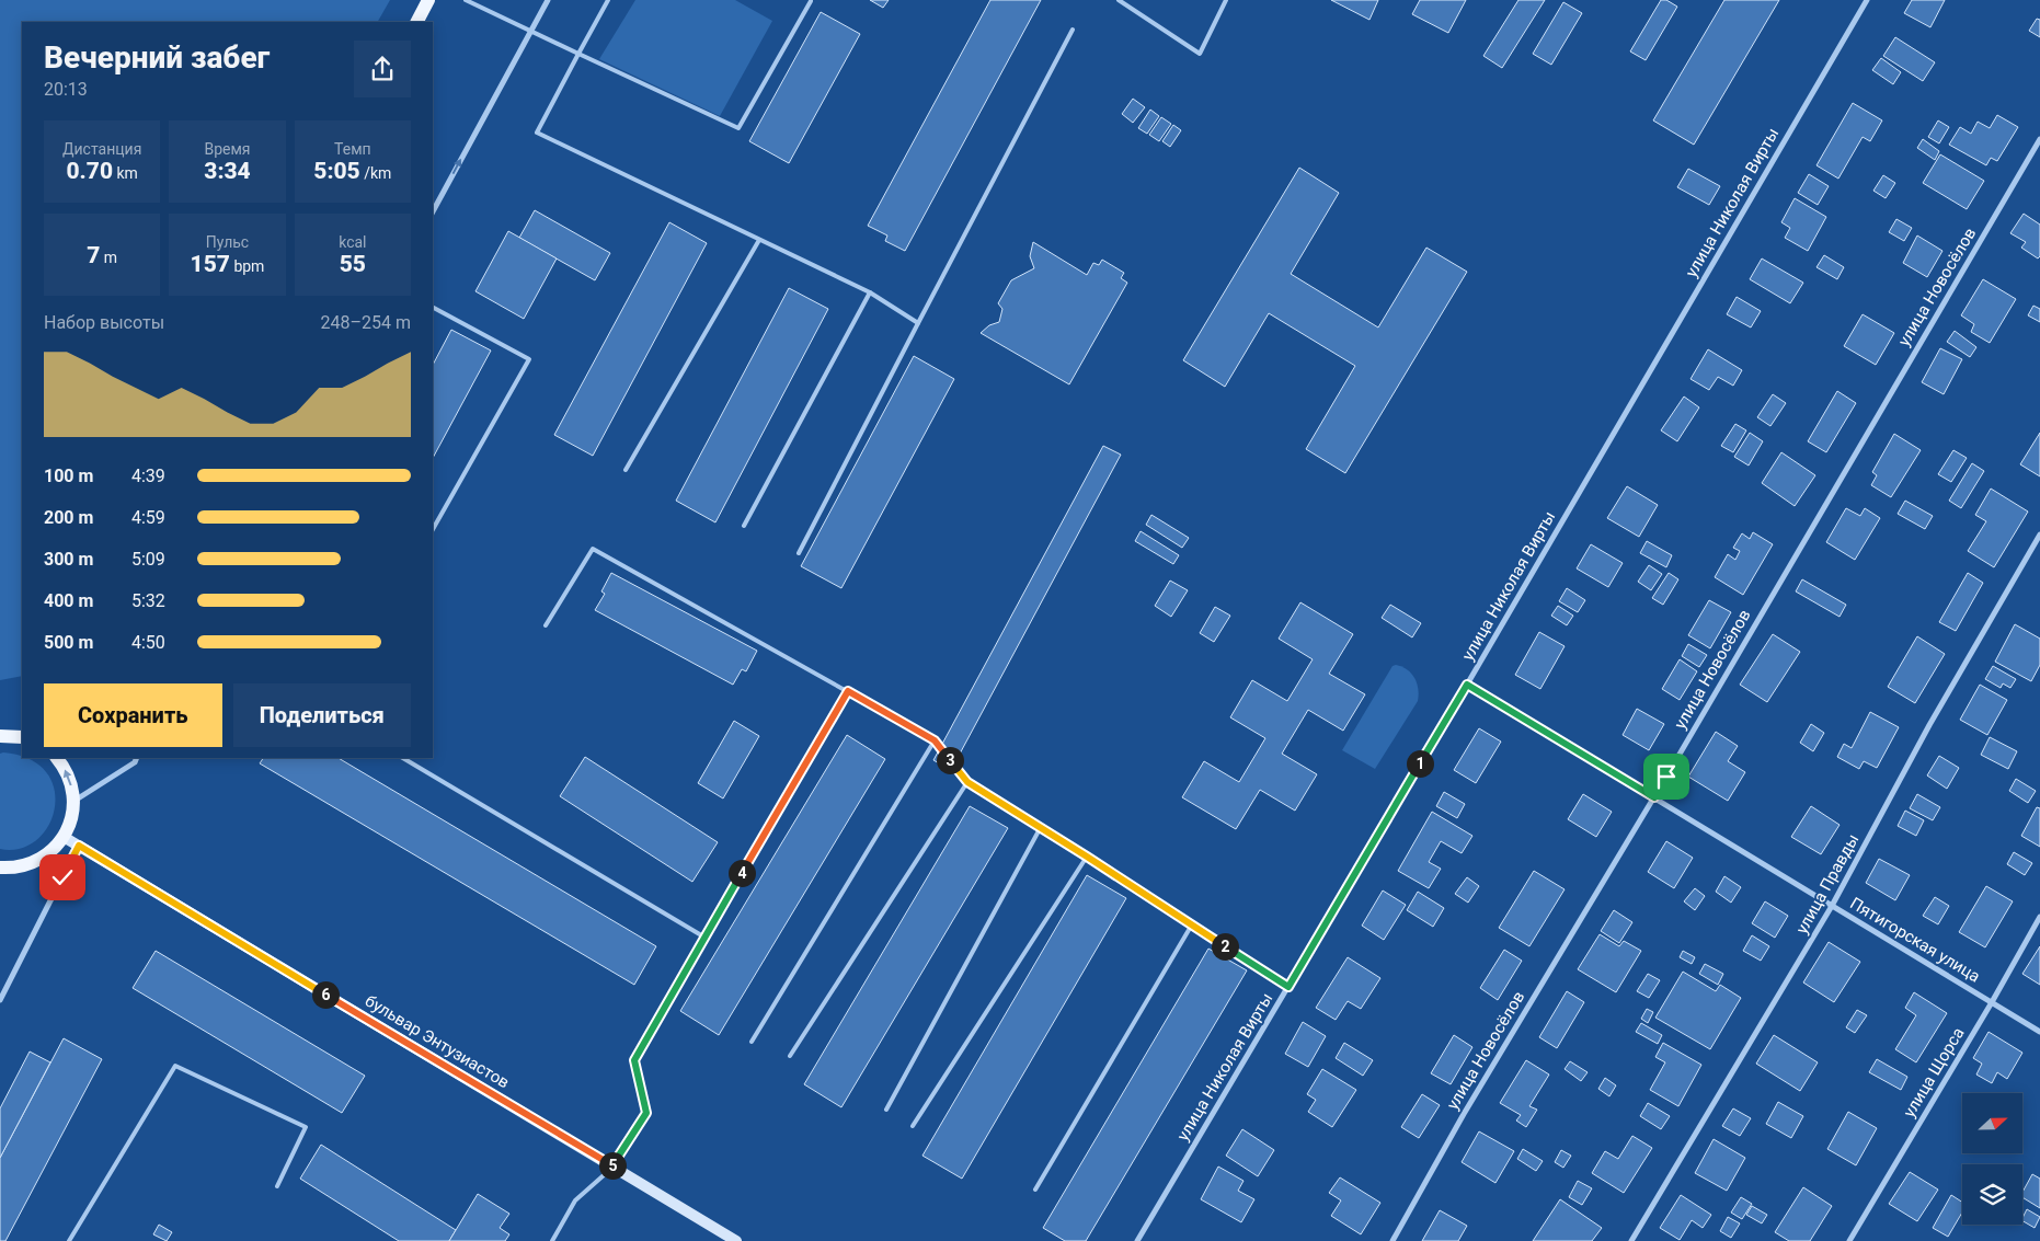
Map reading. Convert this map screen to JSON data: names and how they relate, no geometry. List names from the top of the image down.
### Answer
{
  "streets": {
    "main road": ["бульвар Энтузиастов"],
    "street": [
      "улица Николая Вирты",
      "улица Новосёлов",
      "улица Правды",
      "Пятигорская улица",
      "улица Щорса"
    ]
  },
  "crossings": [
    ["улица Николая Вирты", "Пятигорская улица"],
    ["улица Новосёлов", "Пятигорская улица"],
    ["улица Правды", "Пятигорская улица"],
    ["Пятигорская улица", "улица Щорса"]
  ],
  "north": "right",
  "page": {
    "heading": ["Вечерний забег", "20:13"],
    "stats": [
      ["Дистанция", "0.70 km"],
      ["Время", "3:34"],
      ["Темп", "5:05 /km"],
      ["7 m"],
      ["Пульс", "157 bpm"],
      ["kcal", "55"]
    ],
    "chart": ["Набор высоты", "248–254 m"],
    "list": [
      {
        "name": "100 m",
        "note": "4:39"
      },
      {
        "name": "200 m",
        "note": "4:59"
      },
      {
        "name": "300 m",
        "note": "5:09"
      },
      {
        "name": "400 m",
        "note": "5:32"
      },
      {
        "name": "500 m",
        "note": "4:50"
      }
    ],
    "buttons": ["Сохранить", "Поделиться"],
    "pins": [
      "3",
      "1",
      "4",
      "2",
      "6",
      "5"
    ]
  }
}
